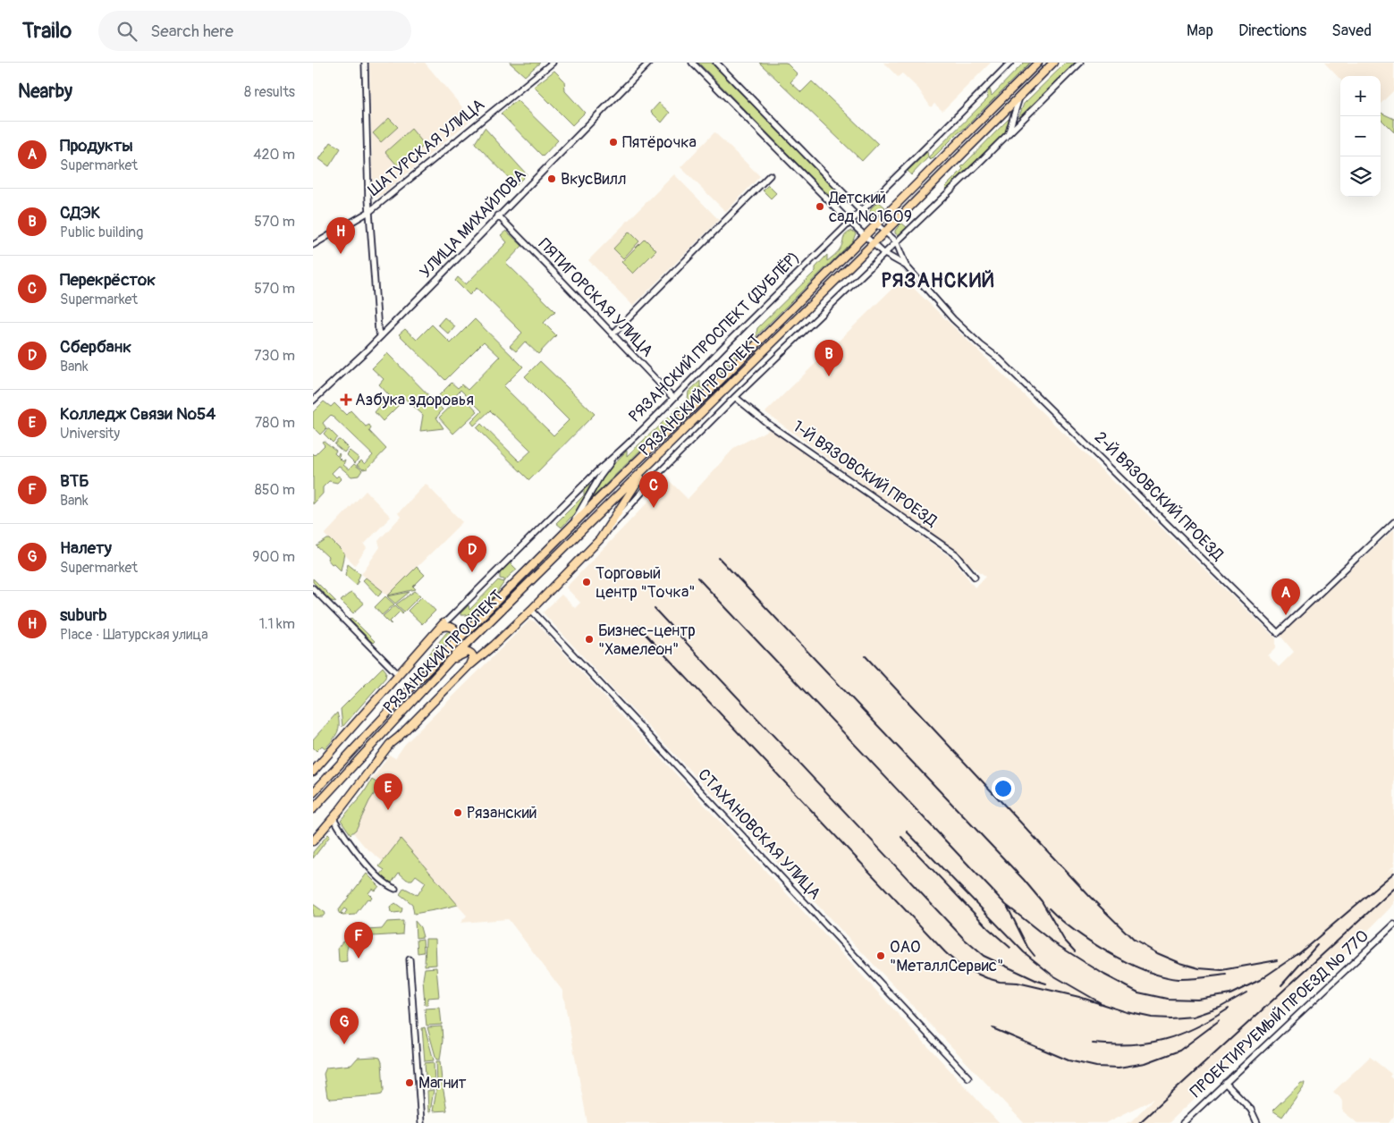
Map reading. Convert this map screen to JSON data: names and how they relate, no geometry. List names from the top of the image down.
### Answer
{
  "streets": {
    "main road": ["РЯЗАНСКИЙ ПРОСПЕКТ (ДУБЛЁР)", "РЯЗАНСКИЙ ПРОСПЕКТ"],
    "street": [
      "ШАТУРСКАЯ УЛИЦА",
      "УЛИЦА МИХАЙЛОВА",
      "ПЯТИГОРСКАЯ УЛИЦА",
      "1-Й ВЯЗОВСКИЙ ПРОЕЗД",
      "2-Й ВЯЗОВСКИЙ ПРОЕЗД",
      "СТАХАНОВСКАЯ УЛИЦА",
      "ПРОЕКТИРУЕМЫЙ ПРОЕЗД № 770"
    ]
  },
  "crossings": [
    ["УЛИЦА МИХАЙЛОВА", "ПЯТИГОРСКАЯ УЛИЦА"],
    ["ПЯТИГОРСКАЯ УЛИЦА", "РЯЗАНСКИЙ ПРОСПЕКТ (ДУБЛЁР)"],
    ["РЯЗАНСКИЙ ПРОСПЕКТ (ДУБЛЁР)", "2-Й ВЯЗОВСКИЙ ПРОЕЗД"],
    ["РЯЗАНСКИЙ ПРОСПЕКТ", "2-Й ВЯЗОВСКИЙ ПРОЕЗД"]
  ],
  "districts": ["РЯЗАНСКИЙ"],
  "places": {
    "other": [
      "Пятёрочка",
      "ВкусВилл",
      "Детский сад №1609",
      "Торговый центр \"Точка\"",
      "Бизнес-центр \"Хамелеон\"",
      "Рязанский",
      "ОАО \"МеталлСервис\"",
      "Магнит"
    ],
    "health": ["Азбука здоровья"]
  },
  "page": {
    "header": "Trailo",
    "search": "Search here",
    "nav": ["Map", "Directions", "Saved"],
    "heading": ["Nearby", "8 results"],
    "map_buttons": ["+", "−"],
    "list": [
      {
        "mark": "A",
        "name": "Продукты",
        "note": "Supermarket",
        "value": "420 m"
      },
      {
        "mark": "B",
        "name": "СДЭК",
        "note": "Public building",
        "value": "570 m"
      },
      {
        "mark": "C",
        "name": "Перекрёсток",
        "note": "Supermarket",
        "value": "570 m"
      },
      {
        "mark": "D",
        "name": "Сбербанк",
        "note": "Bank",
        "value": "730 m"
      },
      {
        "mark": "E",
        "name": "Колледж Связи №54",
        "note": "University",
        "value": "780 m"
      },
      {
        "mark": "F",
        "name": "ВТБ",
        "note": "Bank",
        "value": "850 m"
      },
      {
        "mark": "G",
        "name": "Налету",
        "note": "Supermarket",
        "value": "900 m"
      },
      {
        "mark": "H",
        "name": "suburb",
        "note": "Place · Шатурская улица",
        "value": "1.1 km"
      }
    ],
    "pins": [
      "H",
      "B",
      "C",
      "D",
      "A",
      "E",
      "F",
      "G"
    ]
  }
}
